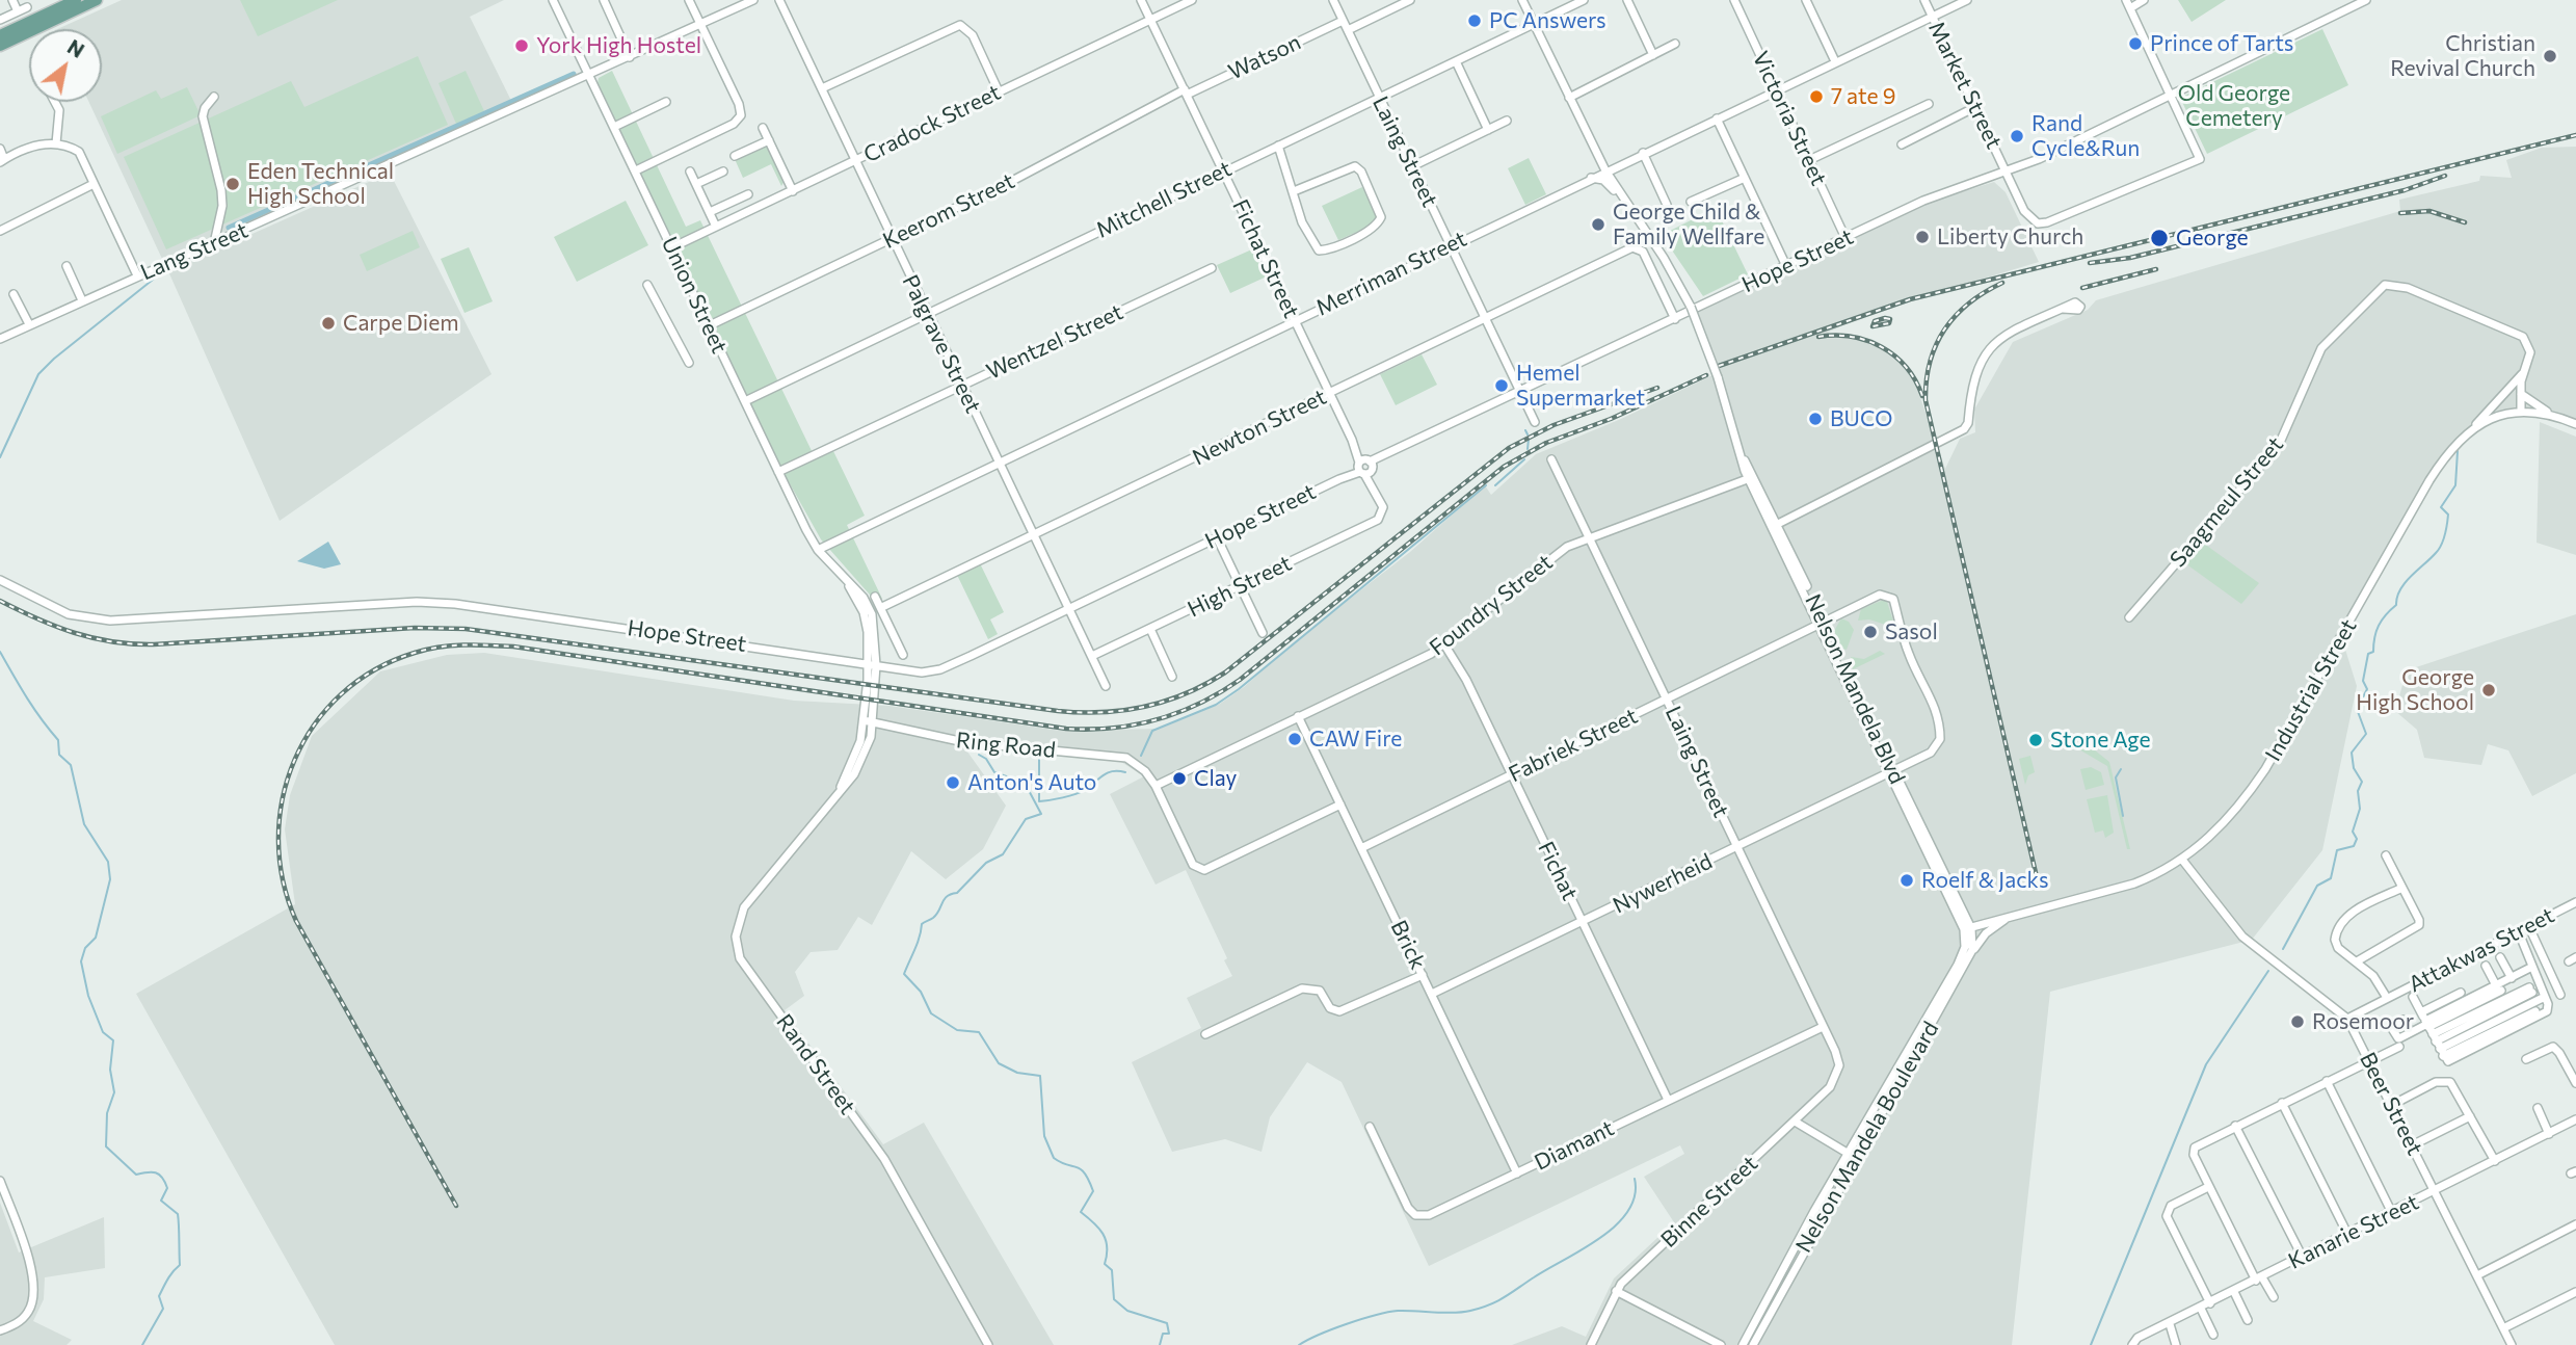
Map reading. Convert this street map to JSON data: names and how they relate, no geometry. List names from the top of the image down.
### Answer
{
  "streets": {
    "street": [
      "Watson",
      "Market Street",
      "Victoria Street",
      "Cradock Street",
      "Laing Street",
      "Mitchell Street",
      "Keerom Street",
      "Lang Street",
      "Fichat Street",
      "Hope Street",
      "Merriman Street",
      "Union Street",
      "Wentzel Street",
      "Palgrave Street",
      "Newton Street",
      "Saagmeul Street",
      "High Street",
      "Foundry Street",
      "Nelson Mandela Blvd",
      "Industrial Street",
      "Ring Road",
      "Fabriek Street",
      "Fichat",
      "Nywerheid",
      "Brick",
      "Attakwas Street",
      "Rand Street",
      "Beer Street",
      "Nelson Mandela Boulevard",
      "Diamant",
      "Binne Street",
      "Kanarie Street"
    ]
  },
  "crossings": [
    ["Watson", "Laing Street"],
    ["Watson", "Keerom Street"],
    ["Watson", "Fichat Street"],
    ["Market Street", "Hope Street"],
    ["Market Street", "Merriman Street"],
    ["Victoria Street", "Hope Street"],
    ["Victoria Street", "Merriman Street"],
    ["Cradock Street", "Fichat Street"],
    ["Cradock Street", "Union Street"],
    ["Cradock Street", "Palgrave Street"],
    ["Laing Street", "Mitchell Street"],
    ["Laing Street", "Hope Street"],
    ["Laing Street", "Merriman Street"],
    ["Laing Street", "Newton Street"],
    ["Laing Street", "Foundry Street"],
    ["Laing Street", "Fabriek Street"],
    ["Laing Street", "Nywerheid"],
    ["Laing Street", "Diamant"],
    ["Laing Street", "Binne Street"],
    ["Mitchell Street", "Fichat Street"],
    ["Mitchell Street", "Union Street"],
    ["Mitchell Street", "Palgrave Street"],
    ["Mitchell Street", "Nelson Mandela Blvd"],
    ["Keerom Street", "Fichat Street"],
    ["Keerom Street", "Union Street"],
    ["Keerom Street", "Palgrave Street"],
    ["Lang Street", "Union Street"],
    ["Fichat Street", "Hope Street"],
    ["Fichat Street", "Merriman Street"],
    ["Fichat Street", "Newton Street"],
    ["Fichat Street", "High Street"],
    ["Hope Street", "Union Street"],
    ["Hope Street", "Palgrave Street"],
    ["Hope Street", "Newton Street"],
    ["Merriman Street", "Union Street"],
    ["Merriman Street", "Palgrave Street"],
    ["Merriman Street", "Nelson Mandela Blvd"],
    ["Union Street", "Wentzel Street"],
    ["Union Street", "Ring Road"],
    ["Union Street", "Rand Street"],
    ["Wentzel Street", "Palgrave Street"],
    ["Palgrave Street", "Newton Street"],
    ["Palgrave Street", "High Street"],
    ["Saagmeul Street", "Industrial Street"],
    ["Foundry Street", "Nelson Mandela Blvd"],
    ["Foundry Street", "Ring Road"],
    ["Foundry Street", "Fichat"],
    ["Foundry Street", "Brick"],
    ["Nelson Mandela Blvd", "Industrial Street"],
    ["Nelson Mandela Blvd", "Fabriek Street"],
    ["Nelson Mandela Blvd", "Nywerheid"],
    ["Nelson Mandela Blvd", "Nelson Mandela Boulevard"],
    ["Industrial Street", "Nelson Mandela Boulevard"],
    ["Ring Road", "Rand Street"],
    ["Fabriek Street", "Fichat"],
    ["Fabriek Street", "Nywerheid"],
    ["Fabriek Street", "Brick"],
    ["Fichat", "Nywerheid"],
    ["Fichat", "Diamant"],
    ["Nywerheid", "Brick"],
    ["Brick", "Diamant"],
    ["Attakwas Street", "Beer Street"],
    ["Beer Street", "Kanarie Street"]
  ],
  "parks": ["Old George Cemetery"],
  "places": [
    "PC Answers",
    "Prince of Tarts",
    "York High Hostel",
    "Christian Revival Church",
    "7 ate 9",
    "Rand Cycle&Run",
    "Eden Technical High School",
    "George Child & Family Wellfare",
    "Liberty Church",
    "George",
    "Carpe Diem",
    "Hemel Supermarket",
    "BUCO",
    "Sasol",
    "George High School",
    "CAW Fire",
    "Stone Age",
    "Clay",
    "Anton's Auto",
    "Roelf & Jacks",
    "Rosemoor"
  ],
  "north": "top right"
}
